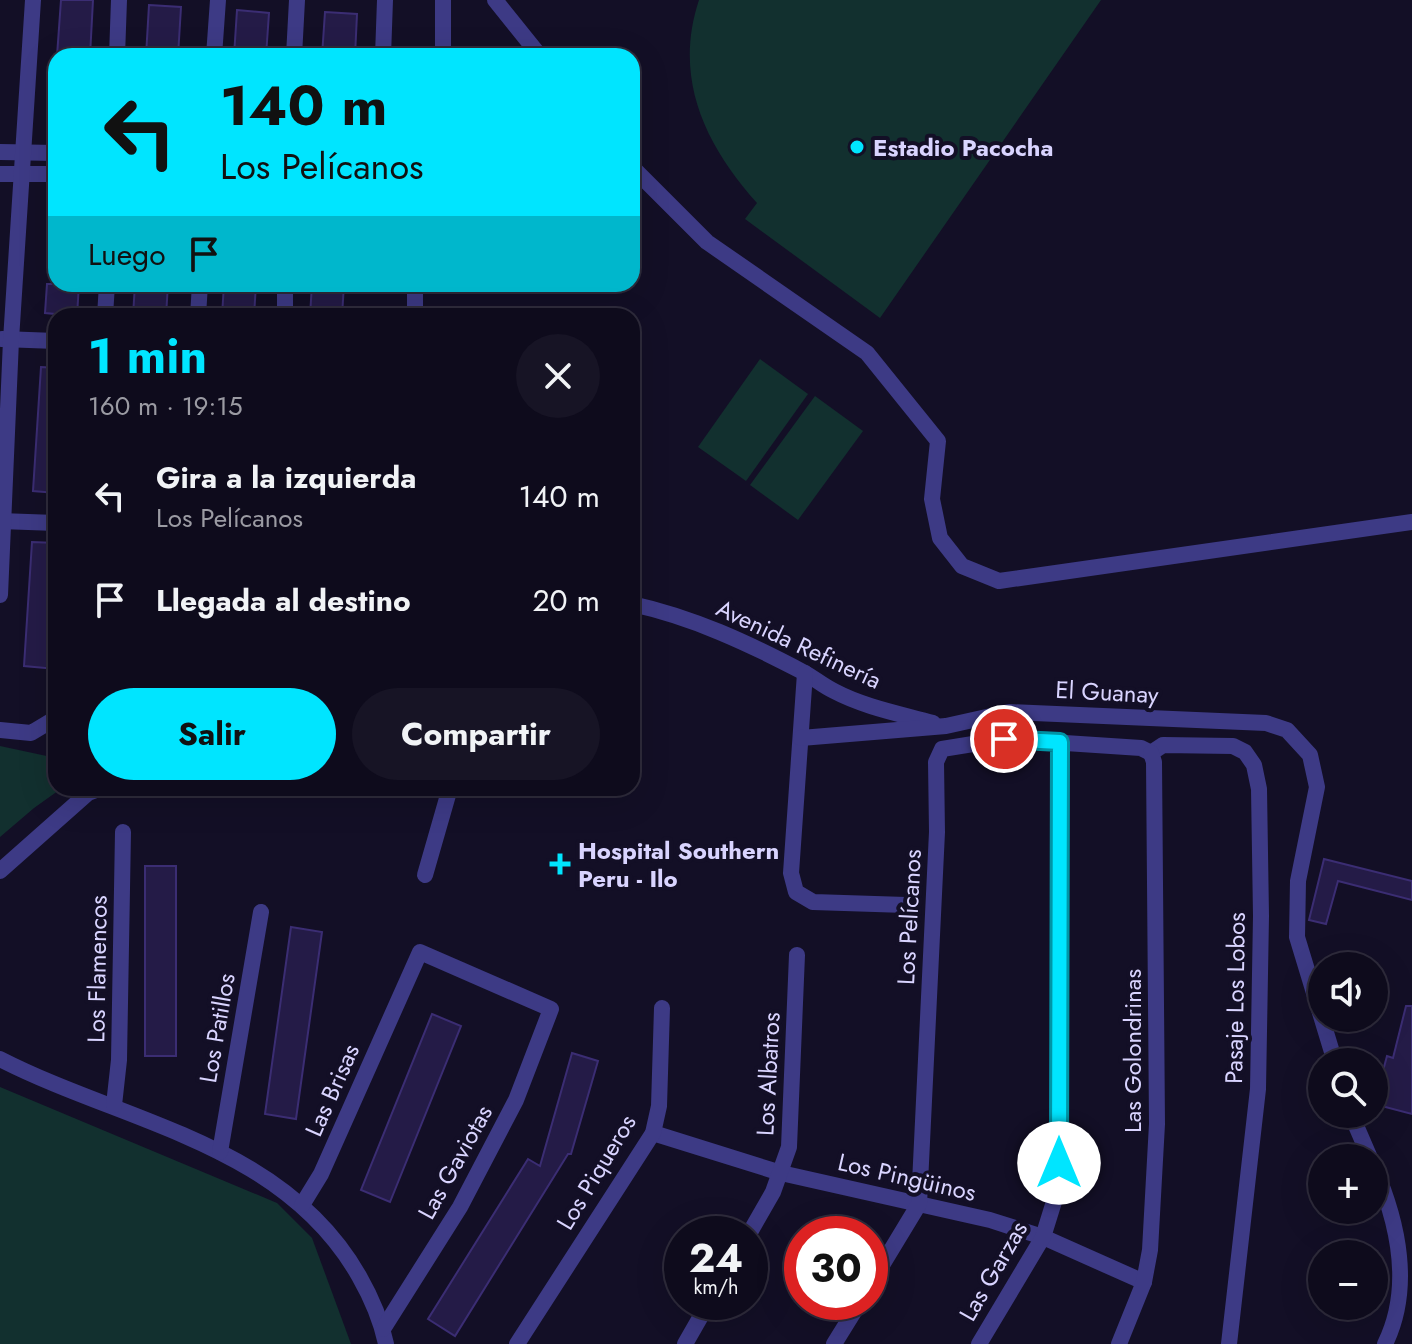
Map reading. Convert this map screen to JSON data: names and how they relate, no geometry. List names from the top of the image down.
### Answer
{
  "streets": {
    "street": [
      "Avenida Refinería",
      "El Guanay",
      "Los Pelícanos",
      "Los Flamencos",
      "Pasaje Los Lobos",
      "Los Patillos",
      "Las Golondrinas",
      "Los Albatros",
      "Las Brisas",
      "Las Gaviotas",
      "Los Piqueros",
      "Los Pingüinos",
      "Las Garzas"
    ]
  },
  "crossings": [
    ["Avenida Refinería", "El Guanay"],
    ["Los Pelícanos", "Pasaje Los Lobos"],
    ["Los Pelícanos", "Las Golondrinas"],
    ["Los Pelícanos", "Los Pingüinos"],
    ["Los Pelícanos", "Las Garzas"],
    ["Pasaje Los Lobos", "Las Golondrinas"],
    ["Las Golondrinas", "Los Pingüinos"],
    ["Los Albatros", "Los Pingüinos"],
    ["Las Brisas", "Las Gaviotas"],
    ["Los Piqueros", "Los Pingüinos"],
    ["Los Pingüinos", "Las Garzas"]
  ],
  "places": {
    "other": ["Estadio Pacocha"],
    "health": ["Hospital Southern Peru - Ilo"]
  },
  "page": {
    "turn": ["140 m", "Los Pelícanos"],
    "then": "Luego",
    "heading": ["1 min", "160 m · 19:15"],
    "list": [
      {
        "name": "Gira a la izquierda",
        "note": "Los Pelícanos",
        "value": "140 m"
      },
      {
        "name": "Llegada al destino",
        "value": "20 m"
      }
    ],
    "buttons": ["Salir", "Compartir"],
    "map_buttons": ["+", "−"],
    "speed": "24 km/h",
    "limit": "30"
  }
}
